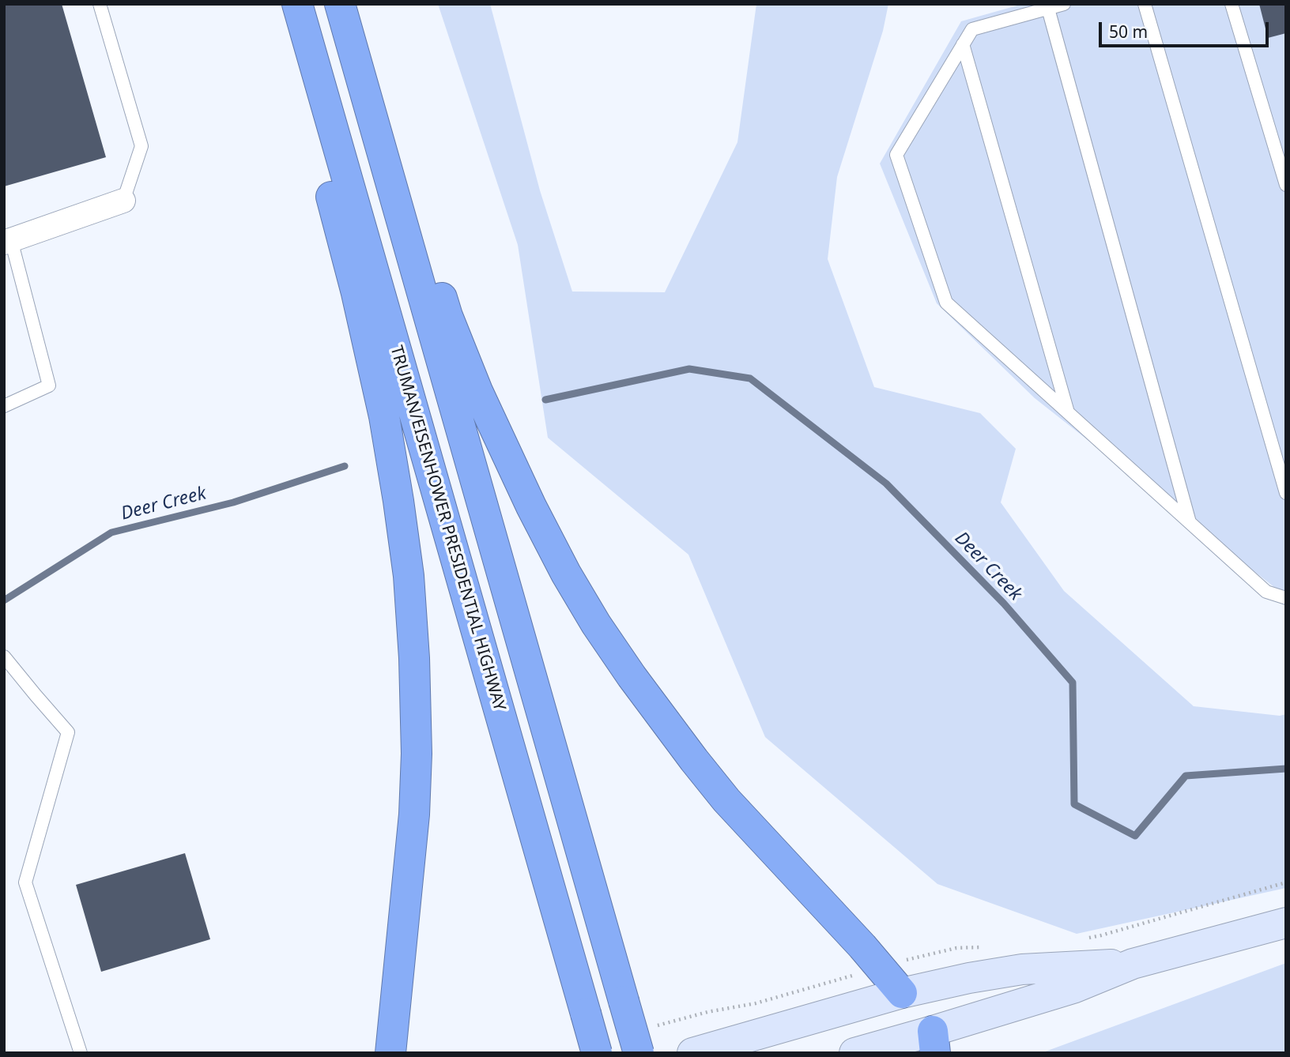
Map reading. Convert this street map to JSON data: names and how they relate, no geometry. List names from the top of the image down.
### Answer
{
  "streets": {
    "highway": ["TRUMAN/EISENHOWER PRESIDENTIAL HIGHWAY"]
  },
  "water": ["Deer Creek"],
  "scale_bar": "50 m"
}
